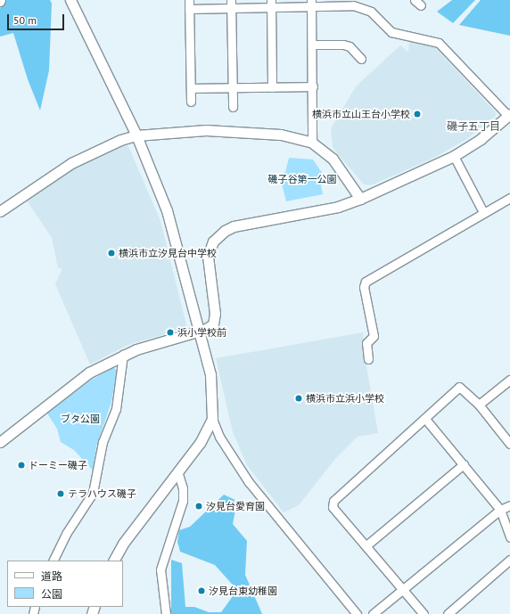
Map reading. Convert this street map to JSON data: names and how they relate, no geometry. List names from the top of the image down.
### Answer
{
  "districts": ["磯子五丁目"],
  "parks": ["磯子谷第一公園", "ブタ公園"],
  "places": [
    "横浜市立山王台小学校",
    "横浜市立汐見台中学校",
    "浜小学校前",
    "横浜市立浜小学校",
    "ドーミー磯子",
    "テラハウス磯子",
    "汐見台愛育園",
    "汐見台東幼稚園"
  ],
  "legend": ["道路", "公園"],
  "scale_bar": "50 m"
}
